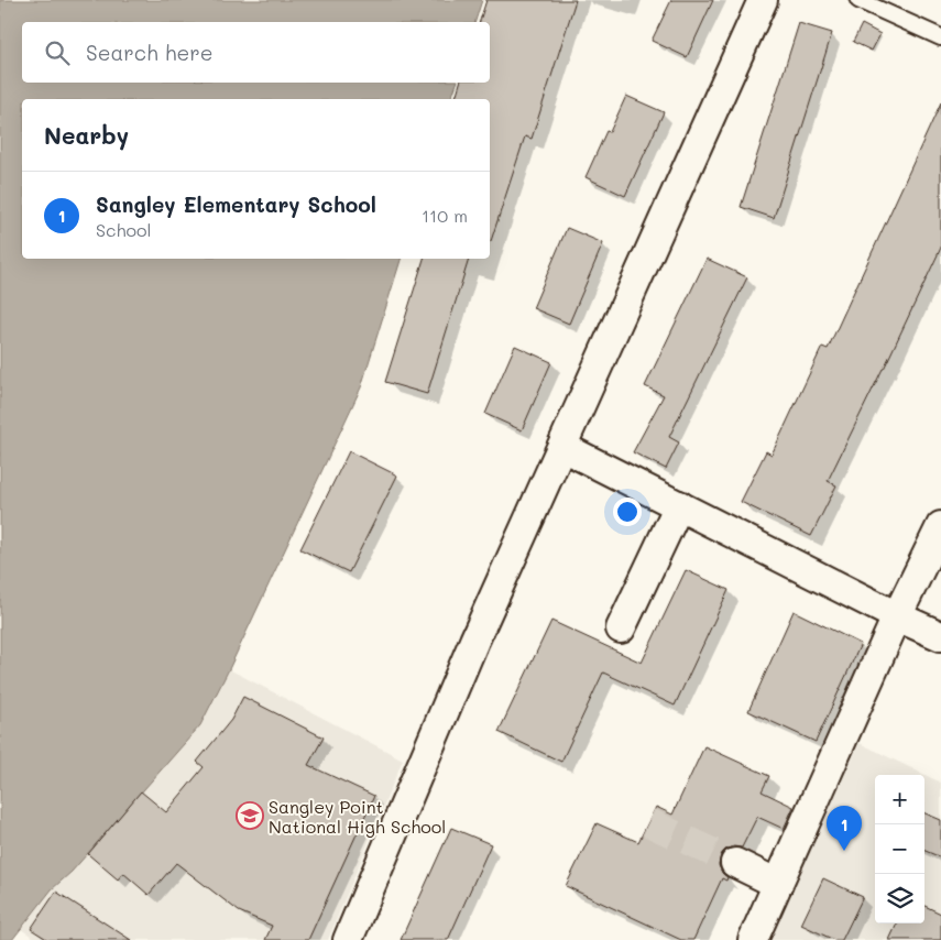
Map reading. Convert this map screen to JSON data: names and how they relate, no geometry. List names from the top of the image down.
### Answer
{
  "places": {
    "school or university": ["Sangley Point National High School"]
  },
  "page": {
    "search": "Search here",
    "heading": "Nearby",
    "list": [
      {
        "mark": "1",
        "name": "Sangley Elementary School",
        "note": "School",
        "value": "110 m"
      }
    ],
    "map_buttons": ["+", "−"],
    "pins": "1"
  }
}
